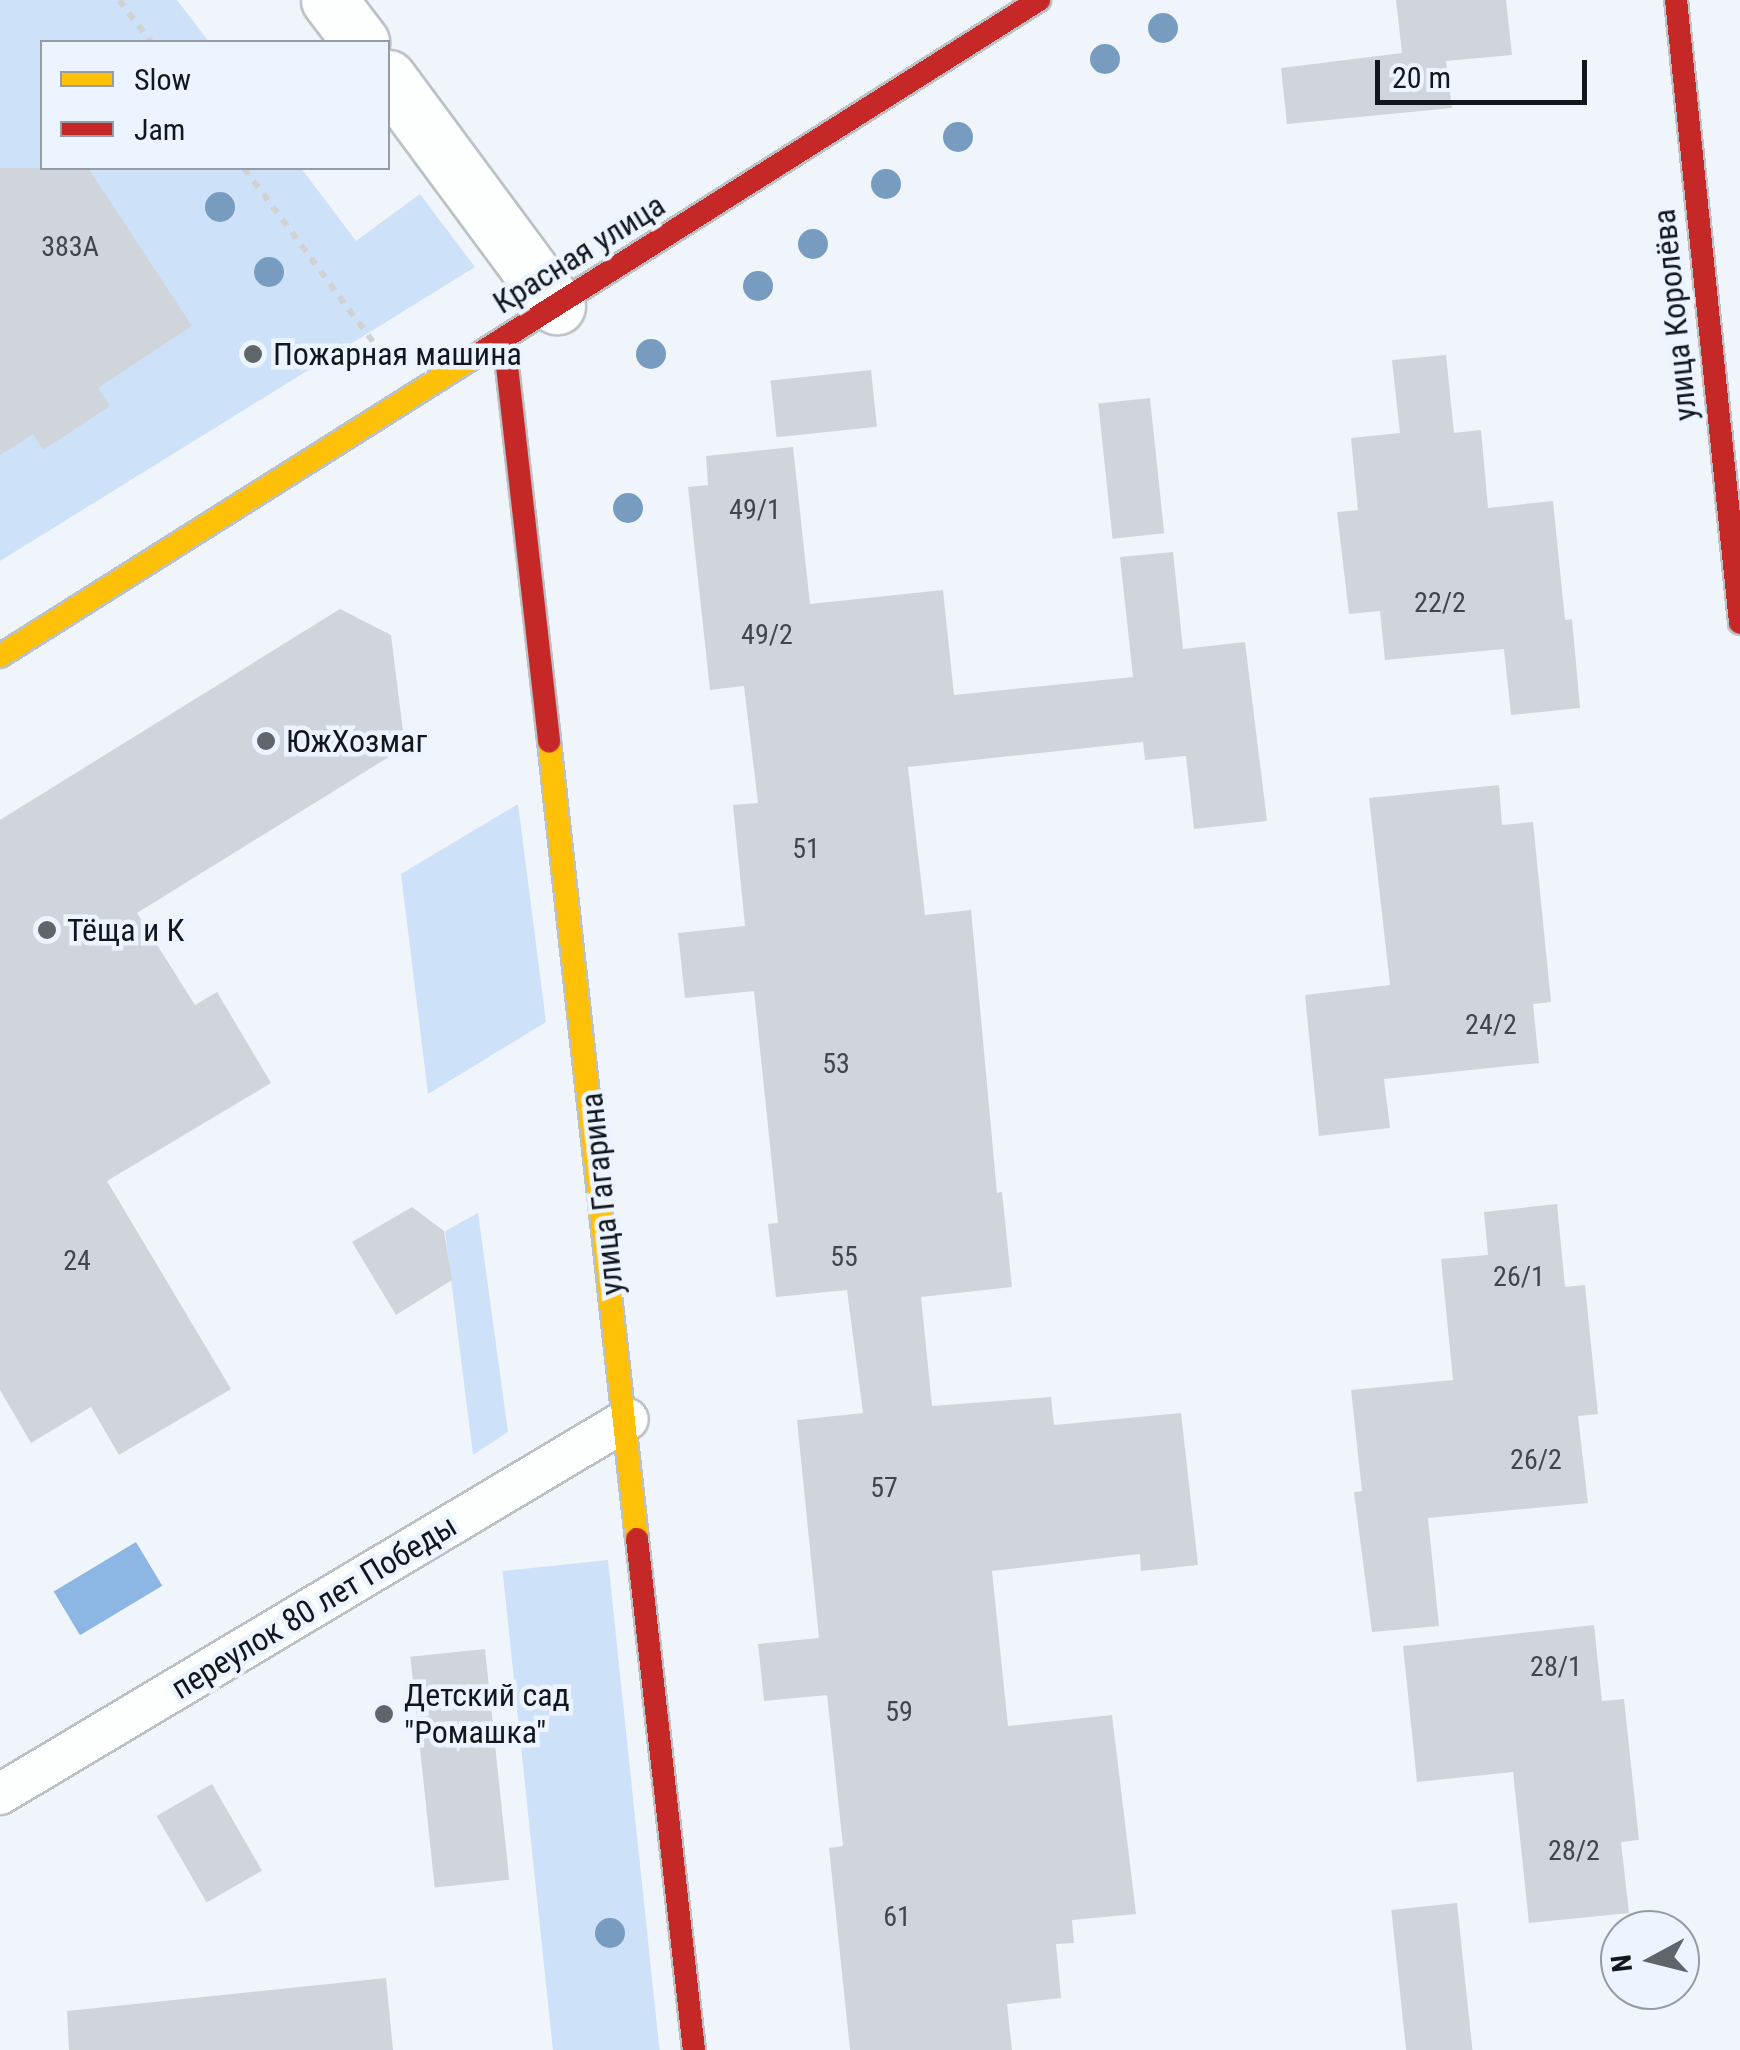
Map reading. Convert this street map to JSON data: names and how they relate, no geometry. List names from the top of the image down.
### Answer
{
  "streets": {
    "street": ["Красная улица", "улица Королёва", "улица Гагарина"],
    "lane": ["переулок 80 лет Победы"]
  },
  "crossings": [
    ["Красная улица", "улица Гагарина"],
    ["улица Гагарина", "переулок 80 лет Победы"]
  ],
  "places": [
    "Пожарная машина",
    "ЮжХозмаг",
    "Тёща и К",
    "Детский сад \"Ромашка\""
  ],
  "house_numbers": [
    "383А",
    "49/1",
    "22/2",
    "49/2",
    "51",
    "24/2",
    "53",
    "55",
    "24",
    "26/1",
    "26/2",
    "57",
    "28/1",
    "59",
    "28/2",
    "61"
  ],
  "legend": ["Slow", "Jam"],
  "scale_bar": "20 m",
  "north": "left"
}
